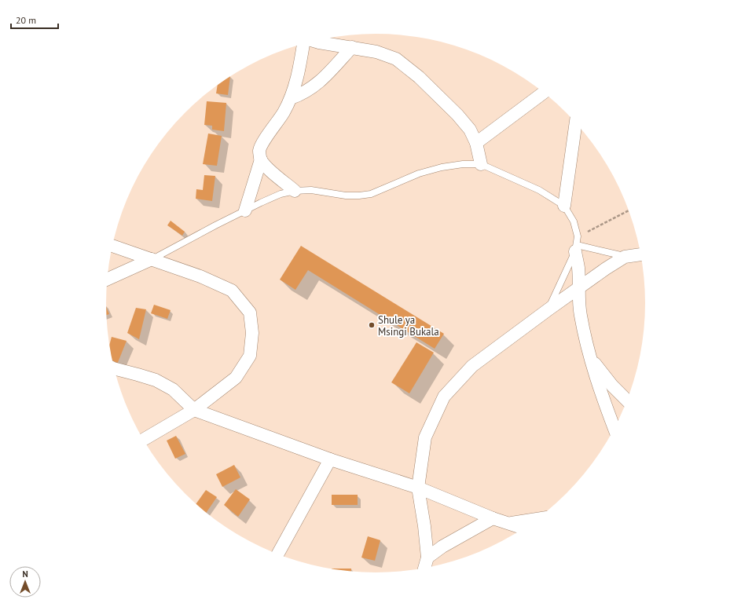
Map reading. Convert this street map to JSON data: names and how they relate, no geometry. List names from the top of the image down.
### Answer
{
  "places": ["Shule ya Msingi Bukala"],
  "scale_bar": "20 m",
  "north": "top"
}
